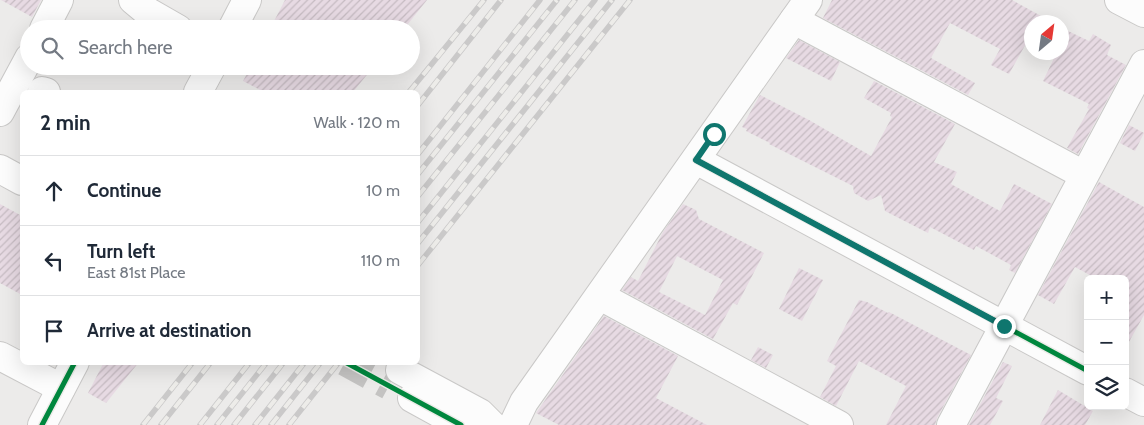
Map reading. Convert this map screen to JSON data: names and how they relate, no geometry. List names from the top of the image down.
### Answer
{
  "north": "top right",
  "page": {
    "search": "Search here",
    "heading": ["2 min", "Walk · 120 m"],
    "list": [
      ["Continue", "10 m"],
      ["Turn left", "East 81st Place", "110 m"],
      "Arrive at destination"
    ],
    "map_buttons": ["+", "−"]
  }
}
